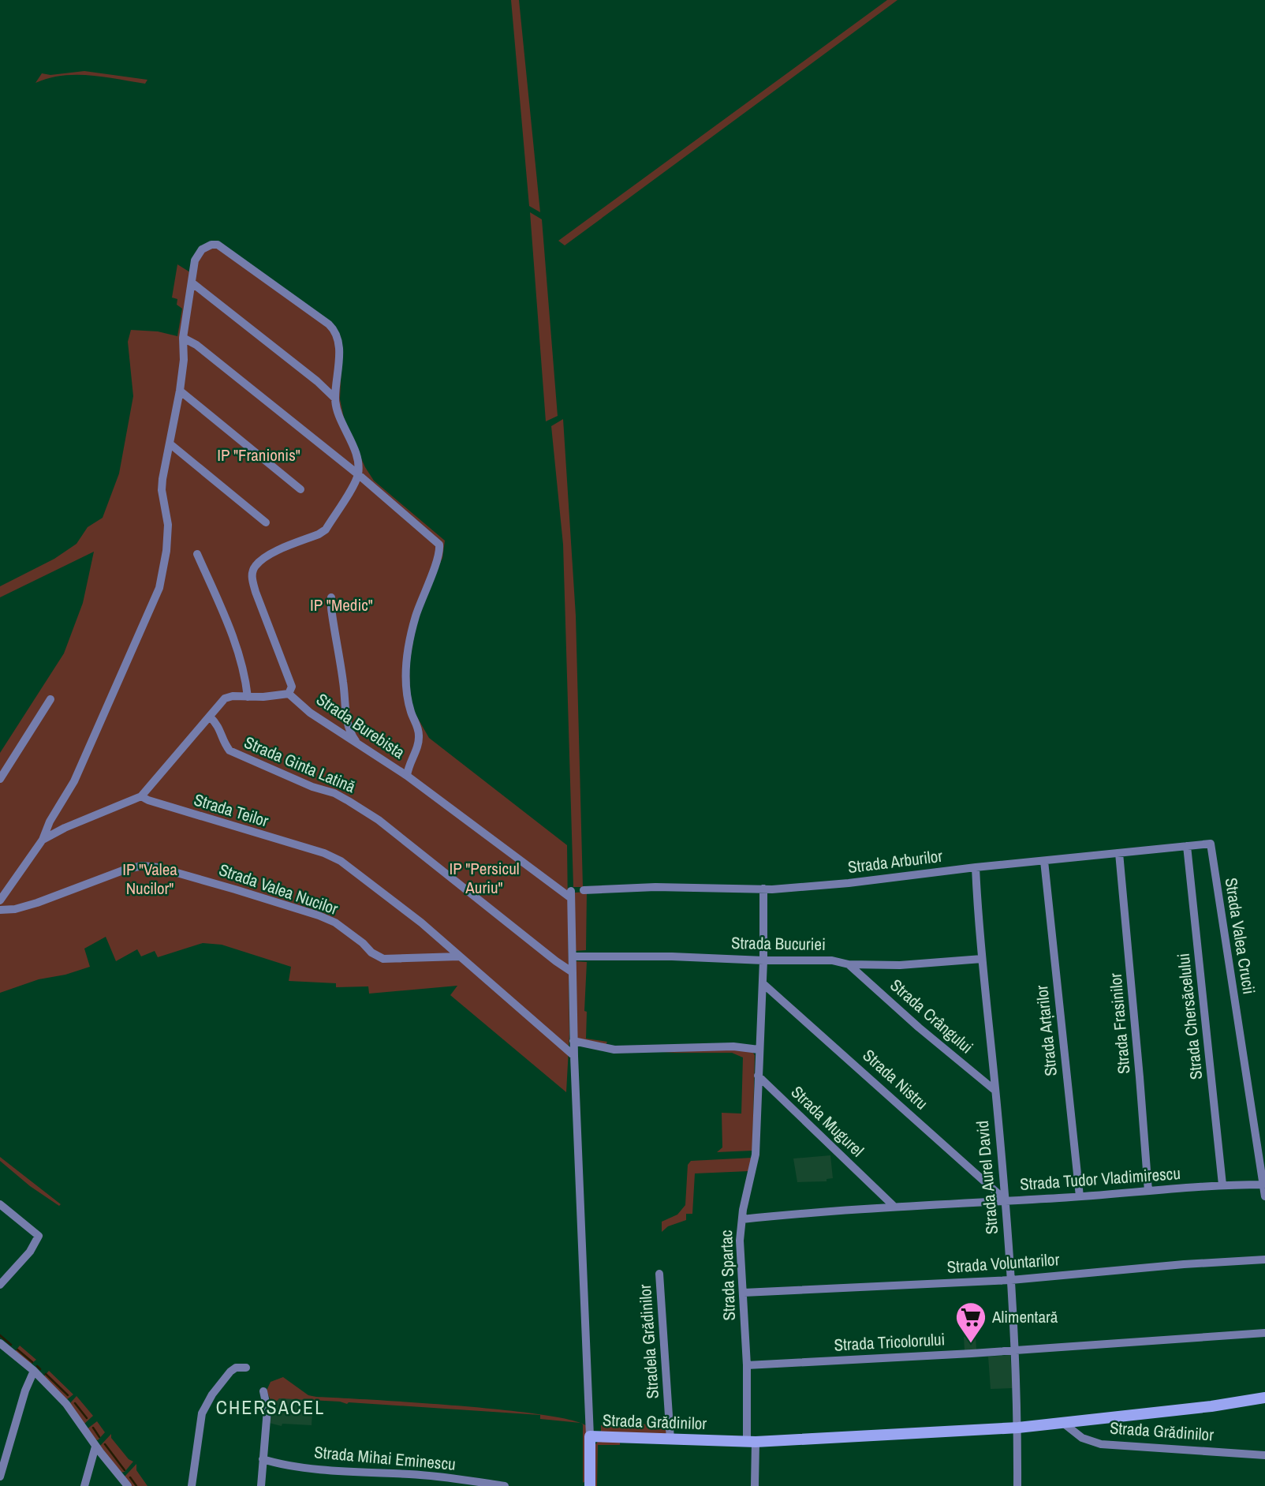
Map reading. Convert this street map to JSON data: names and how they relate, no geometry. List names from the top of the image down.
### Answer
{
  "streets": {
    "street": [
      "Strada Burebista",
      "Strada Ginta Latină",
      "Strada Teilor",
      "Strada Arburilor",
      "Strada Valea Nucilor",
      "Strada Valea Crucii",
      "Strada Bucuriei",
      "Strada Crângului",
      "Strada Chersăcelului",
      "Strada Frasinilor",
      "Strada Arțarilor",
      "Strada Nistru",
      "Strada Mugurel",
      "Strada Aurel David",
      "Strada Tudor Vladimirescu",
      "Strada Voluntarilor",
      "Strada Spartac",
      "Stradela Grădinilor",
      "Strada Tricolorului",
      "Strada Grădinilor",
      "Strada Mihai Eminescu"
    ]
  },
  "crossings": [
    ["Strada Burebista", "Strada Grădinilor"],
    ["Strada Ginta Latină", "Strada Grădinilor"],
    ["Strada Teilor", "Strada Valea Nucilor"],
    ["Strada Arburilor", "Strada Valea Crucii"],
    ["Strada Arburilor", "Strada Chersăcelului"],
    ["Strada Arburilor", "Strada Frasinilor"],
    ["Strada Arburilor", "Strada Arțarilor"],
    ["Strada Arburilor", "Strada Aurel David"],
    ["Strada Valea Crucii", "Strada Tudor Vladimirescu"],
    ["Strada Bucuriei", "Strada Crângului"],
    ["Strada Bucuriei", "Strada Aurel David"],
    ["Strada Bucuriei", "Strada Grădinilor"],
    ["Strada Crângului", "Strada Aurel David"],
    ["Strada Chersăcelului", "Strada Tudor Vladimirescu"],
    ["Strada Frasinilor", "Strada Tudor Vladimirescu"],
    ["Strada Arțarilor", "Strada Tudor Vladimirescu"],
    ["Strada Nistru", "Strada Aurel David"],
    ["Strada Nistru", "Strada Tudor Vladimirescu"],
    ["Strada Mugurel", "Strada Tudor Vladimirescu"],
    ["Strada Mugurel", "Strada Spartac"],
    ["Strada Aurel David", "Strada Tudor Vladimirescu"],
    ["Strada Aurel David", "Strada Voluntarilor"],
    ["Strada Aurel David", "Strada Tricolorului"],
    ["Strada Aurel David", "Strada Grădinilor"],
    ["Strada Tudor Vladimirescu", "Strada Spartac"],
    ["Strada Voluntarilor", "Strada Spartac"],
    ["Strada Spartac", "Strada Tricolorului"],
    ["Strada Spartac", "Strada Grădinilor"],
    ["Stradela Grădinilor", "Strada Grădinilor"]
  ],
  "districts": ["CHERSACEL"],
  "parks": [
    "IP \"Franionis\"",
    "IP \"Medic\"",
    "IP \"Persicul Auriu\"",
    "IP \"Valea Nucilor\""
  ],
  "places": {
    "supermarket": ["Alimentară"]
  }
}
